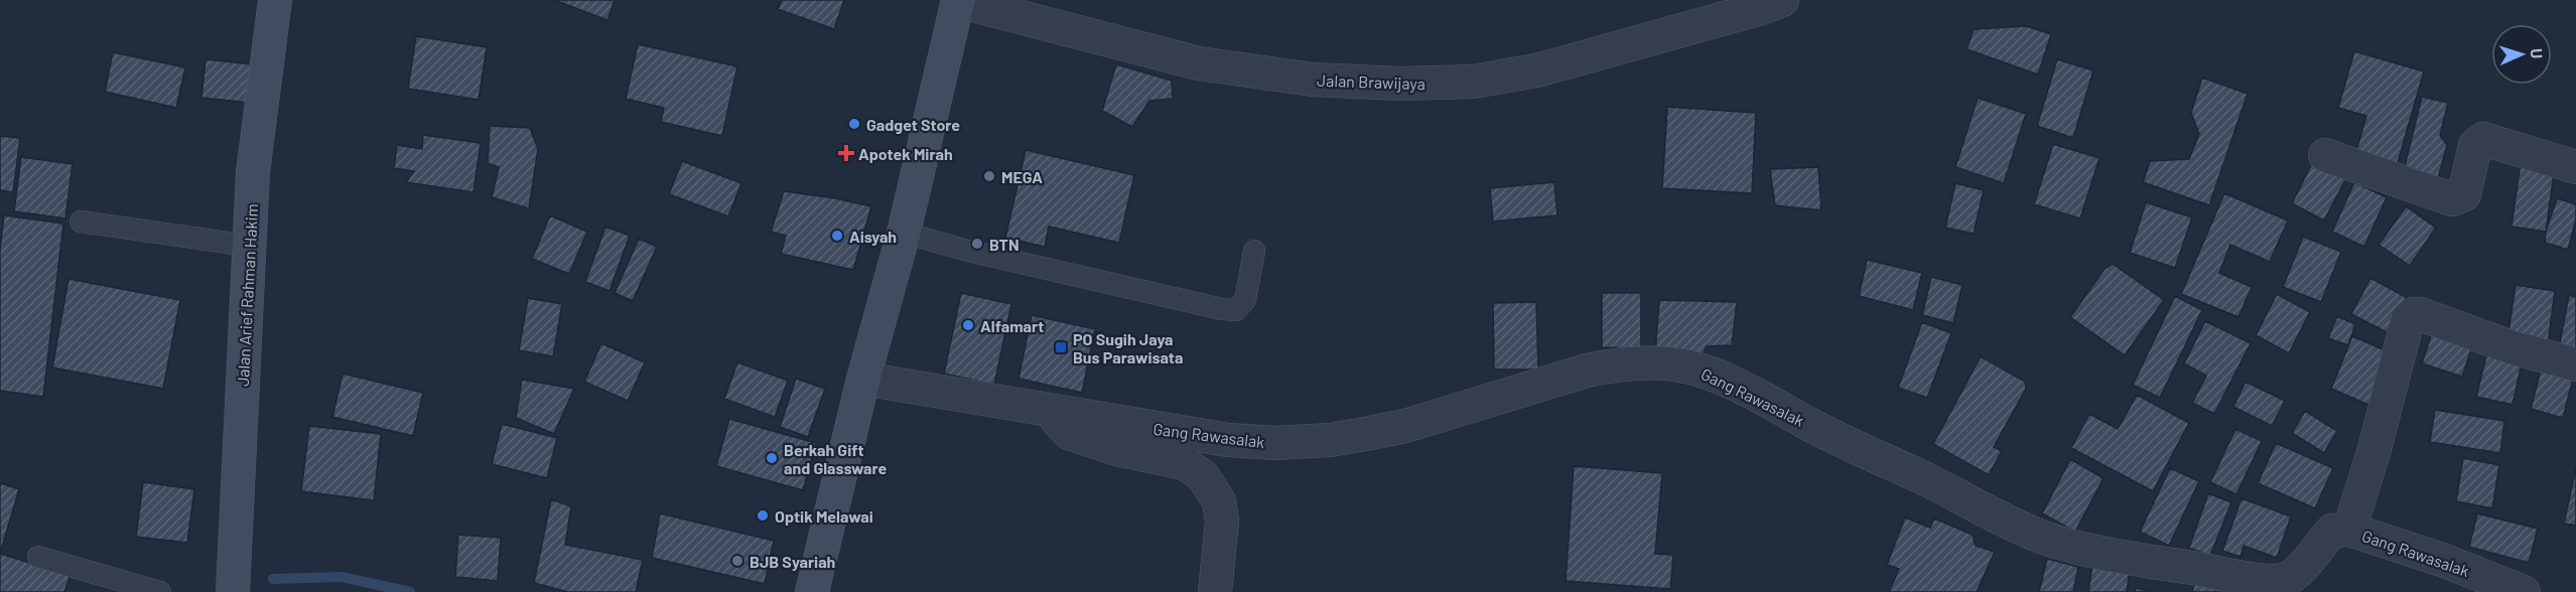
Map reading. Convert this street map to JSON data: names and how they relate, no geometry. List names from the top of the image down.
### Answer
{
  "streets": {
    "main road": ["Jalan Arief Rahman Hakim"],
    "street": ["Jalan Brawijaya", "Gang Rawasalak"]
  },
  "places": {
    "other": [
      "Gadget Store",
      "MEGA",
      "Aisyah",
      "BTN",
      "Alfamart",
      "Berkah Gift and Glassware",
      "Optik Melawai",
      "BJB Syariah"
    ],
    "health": ["Apotek Mirah"],
    "transit": ["PO Sugih Jaya Bus Parawisata"]
  },
  "north": "right"
}
